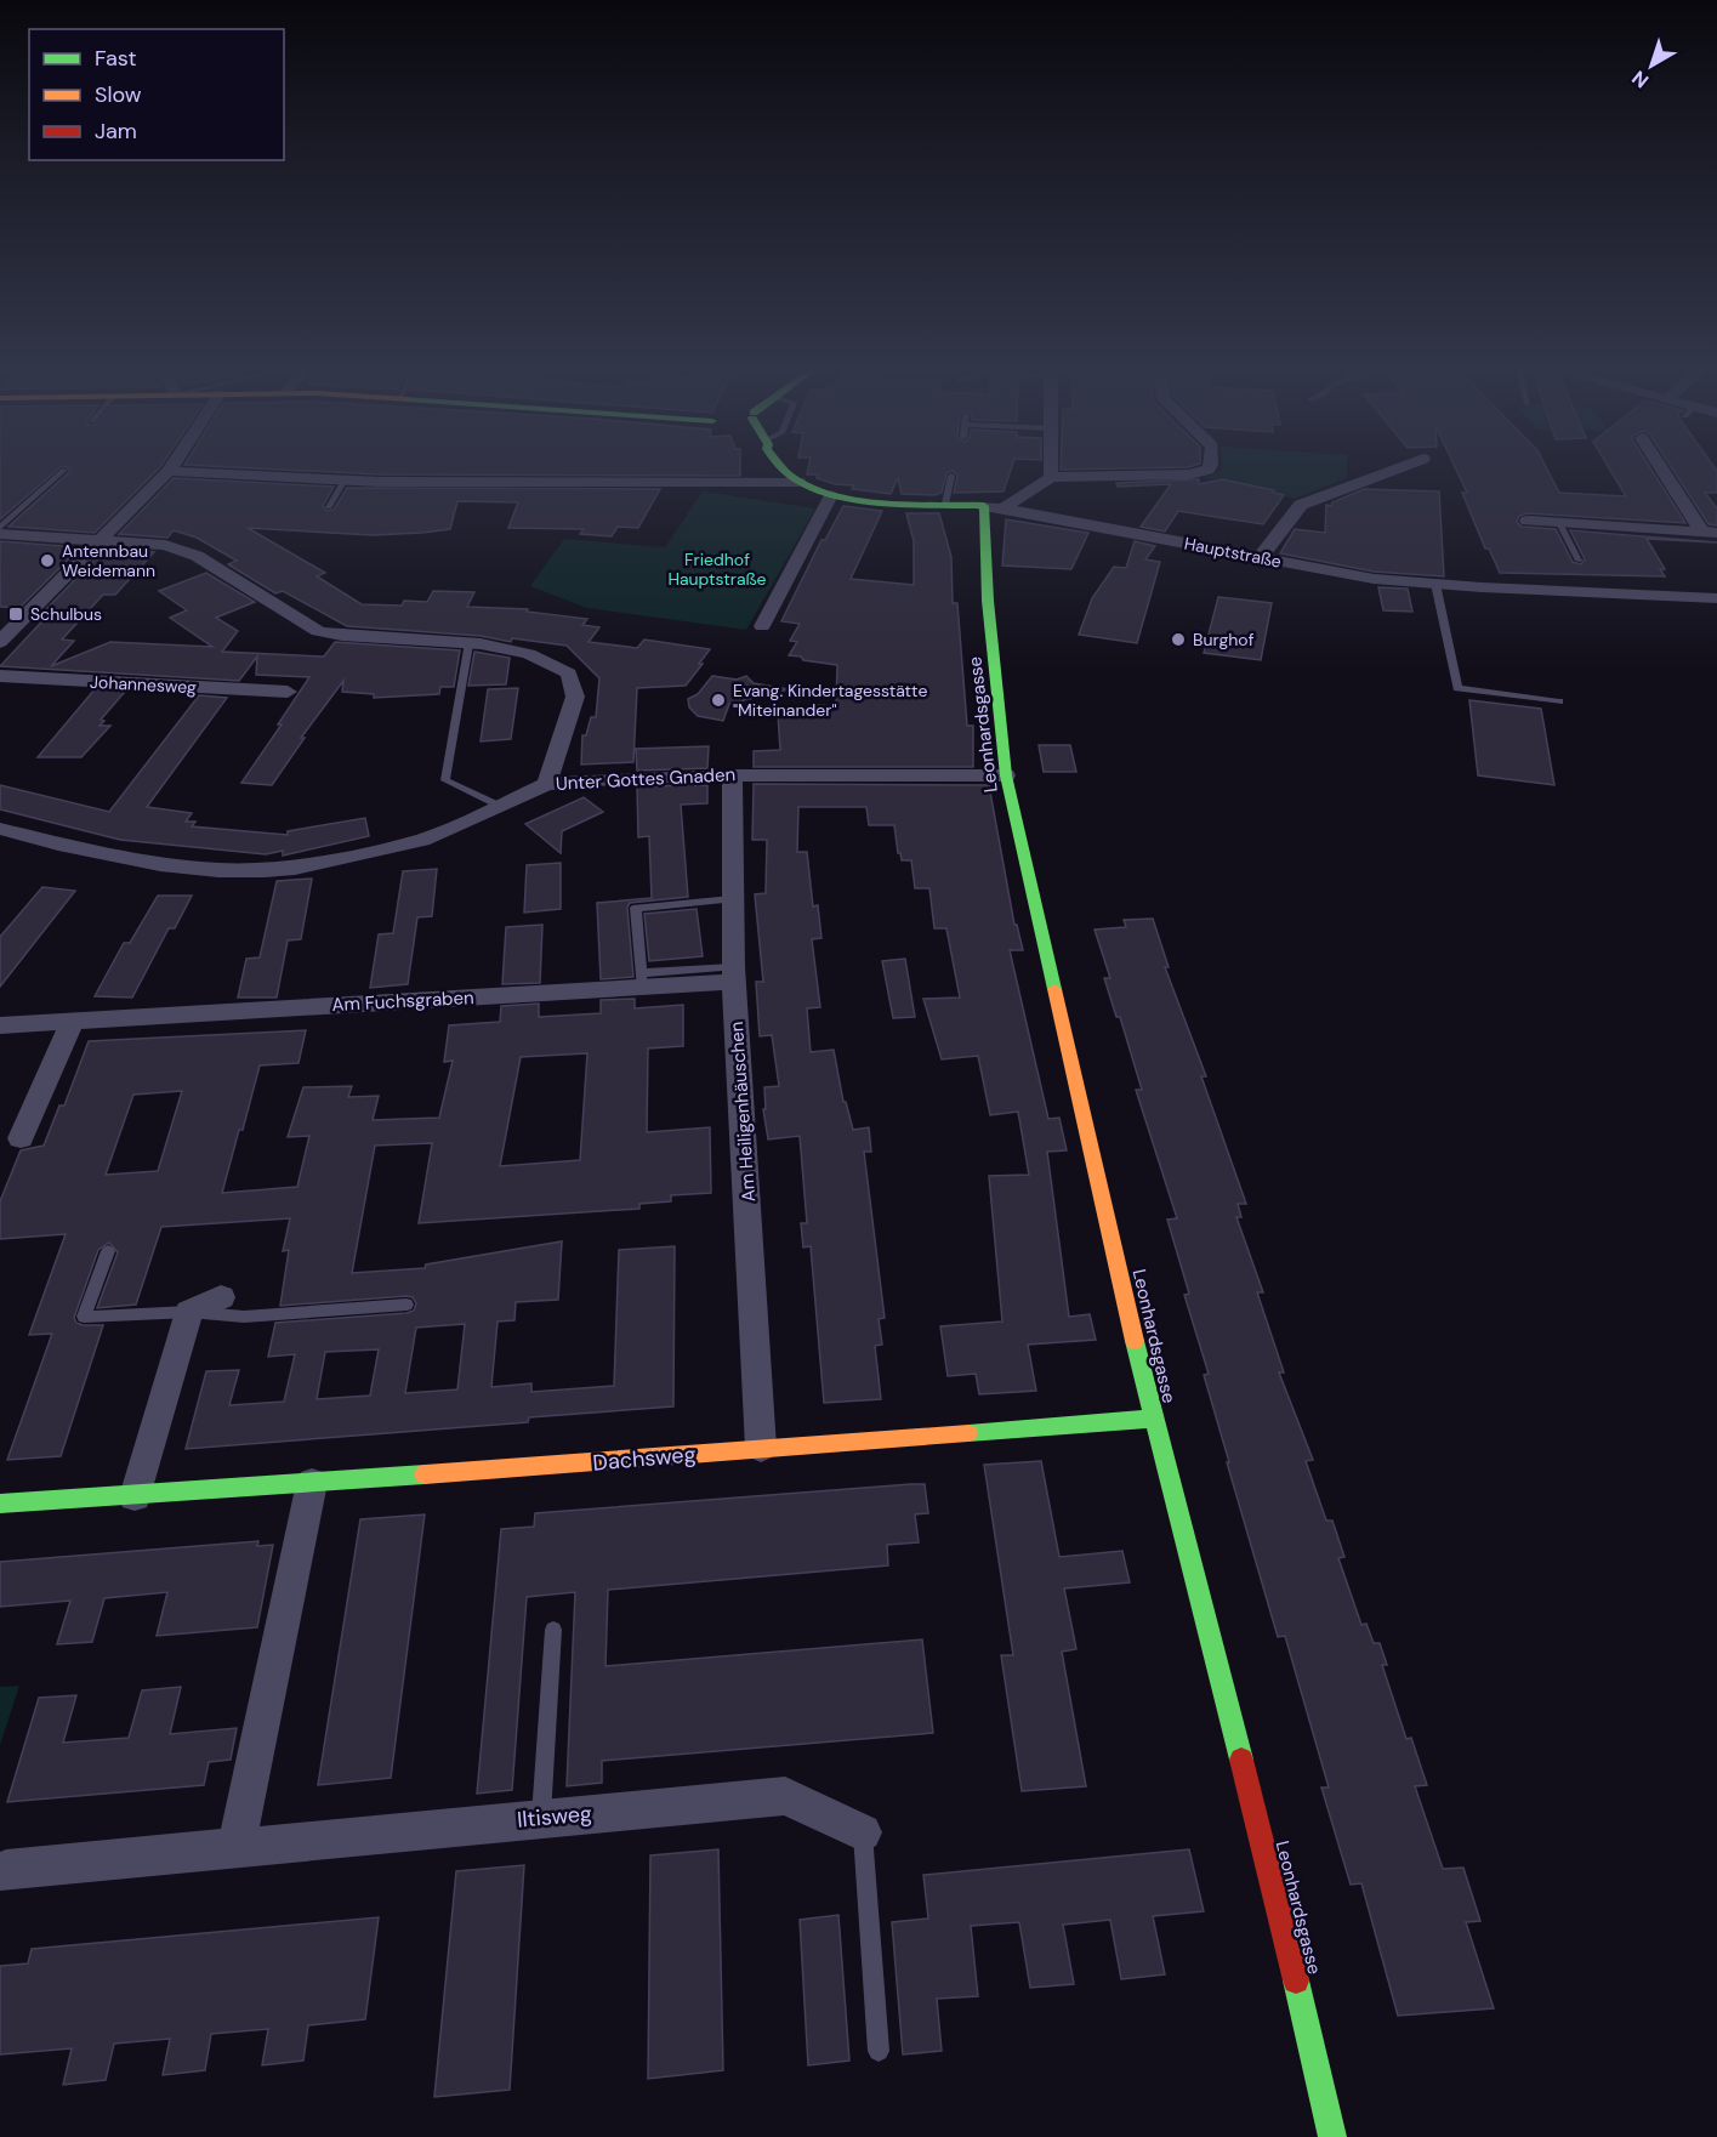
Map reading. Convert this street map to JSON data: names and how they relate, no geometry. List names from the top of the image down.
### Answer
{
  "streets": {
    "street": [
      "Hauptstraße",
      "Johannesweg",
      "Leonhardsgasse",
      "Unter Gottes Gnaden",
      "Am Fuchsgraben",
      "Am Heiligenhäuschen",
      "Dachsweg",
      "Iltisweg"
    ]
  },
  "crossings": [
    ["Hauptstraße", "Leonhardsgasse"],
    ["Leonhardsgasse", "Unter Gottes Gnaden"],
    ["Leonhardsgasse", "Dachsweg"],
    ["Unter Gottes Gnaden", "Am Heiligenhäuschen"],
    ["Am Fuchsgraben", "Am Heiligenhäuschen"],
    ["Am Heiligenhäuschen", "Dachsweg"]
  ],
  "parks": ["Friedhof Hauptstraße"],
  "places": {
    "other": ["Antennbau Weidemann", "Burghof", "Evang. Kindertagesstätte \"Miteinander\""],
    "transit": ["Schulbus"]
  },
  "legend": ["Fast", "Slow", "Jam"],
  "north": "bottom left"
}
